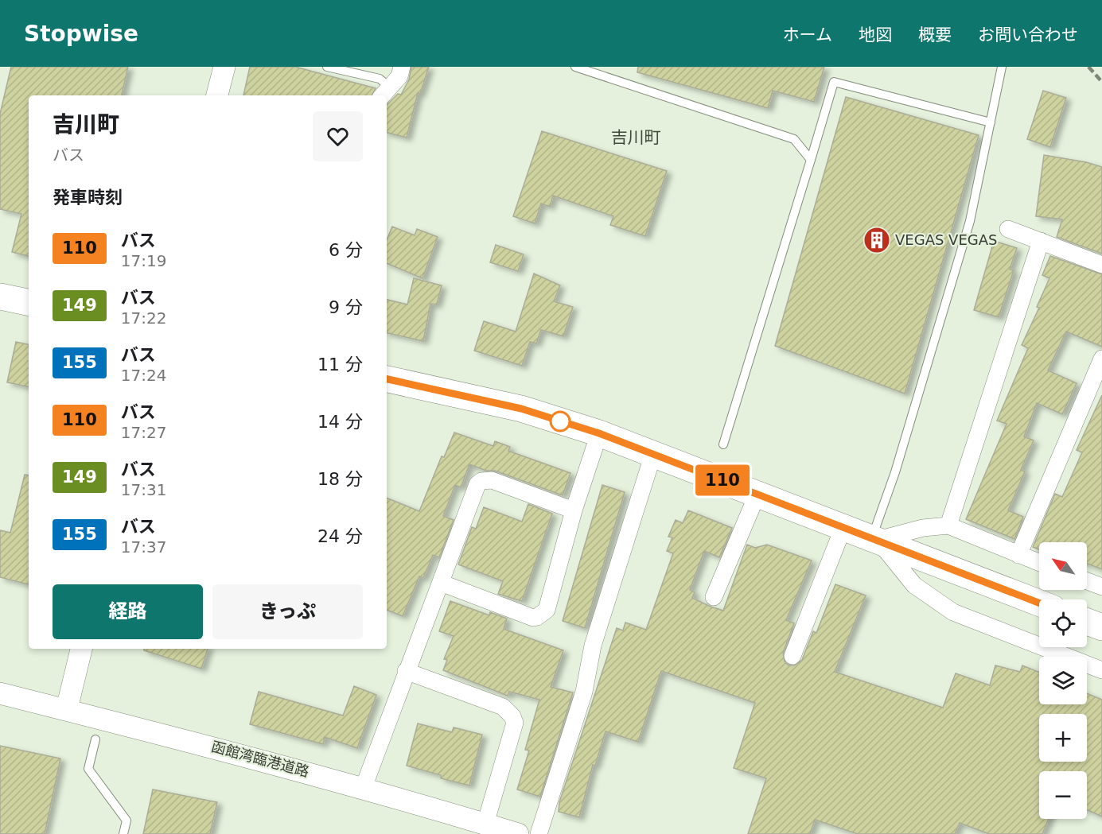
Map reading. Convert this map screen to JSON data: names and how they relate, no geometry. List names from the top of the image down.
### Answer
{
  "streets": {
    "street": ["函館湾臨港道路"]
  },
  "districts": ["吉川町"],
  "places": {
    "building": ["VEGAS VEGAS"]
  },
  "lines": ["bus line 110"],
  "north": "top left",
  "page": {
    "header": "Stopwise",
    "nav": [
      "ホーム",
      "地図",
      "概要",
      "お問い合わせ"
    ],
    "on_map": "110",
    "heading": [
      ["吉川町", "バス"],
      "発車時刻"
    ],
    "list": [
      {
        "mark": "110",
        "name": "バス",
        "note": "17:19",
        "value": "6 分"
      },
      {
        "mark": "149",
        "name": "バス",
        "note": "17:22",
        "value": "9 分"
      },
      {
        "mark": "155",
        "name": "バス",
        "note": "17:24",
        "value": "11 分"
      },
      {
        "mark": "110",
        "name": "バス",
        "note": "17:27",
        "value": "14 分"
      },
      {
        "mark": "149",
        "name": "バス",
        "note": "17:31",
        "value": "18 分"
      },
      {
        "mark": "155",
        "name": "バス",
        "note": "17:37",
        "value": "24 分"
      }
    ],
    "map_buttons": ["+", "−"],
    "buttons": ["経路", "きっぷ"]
  }
}
